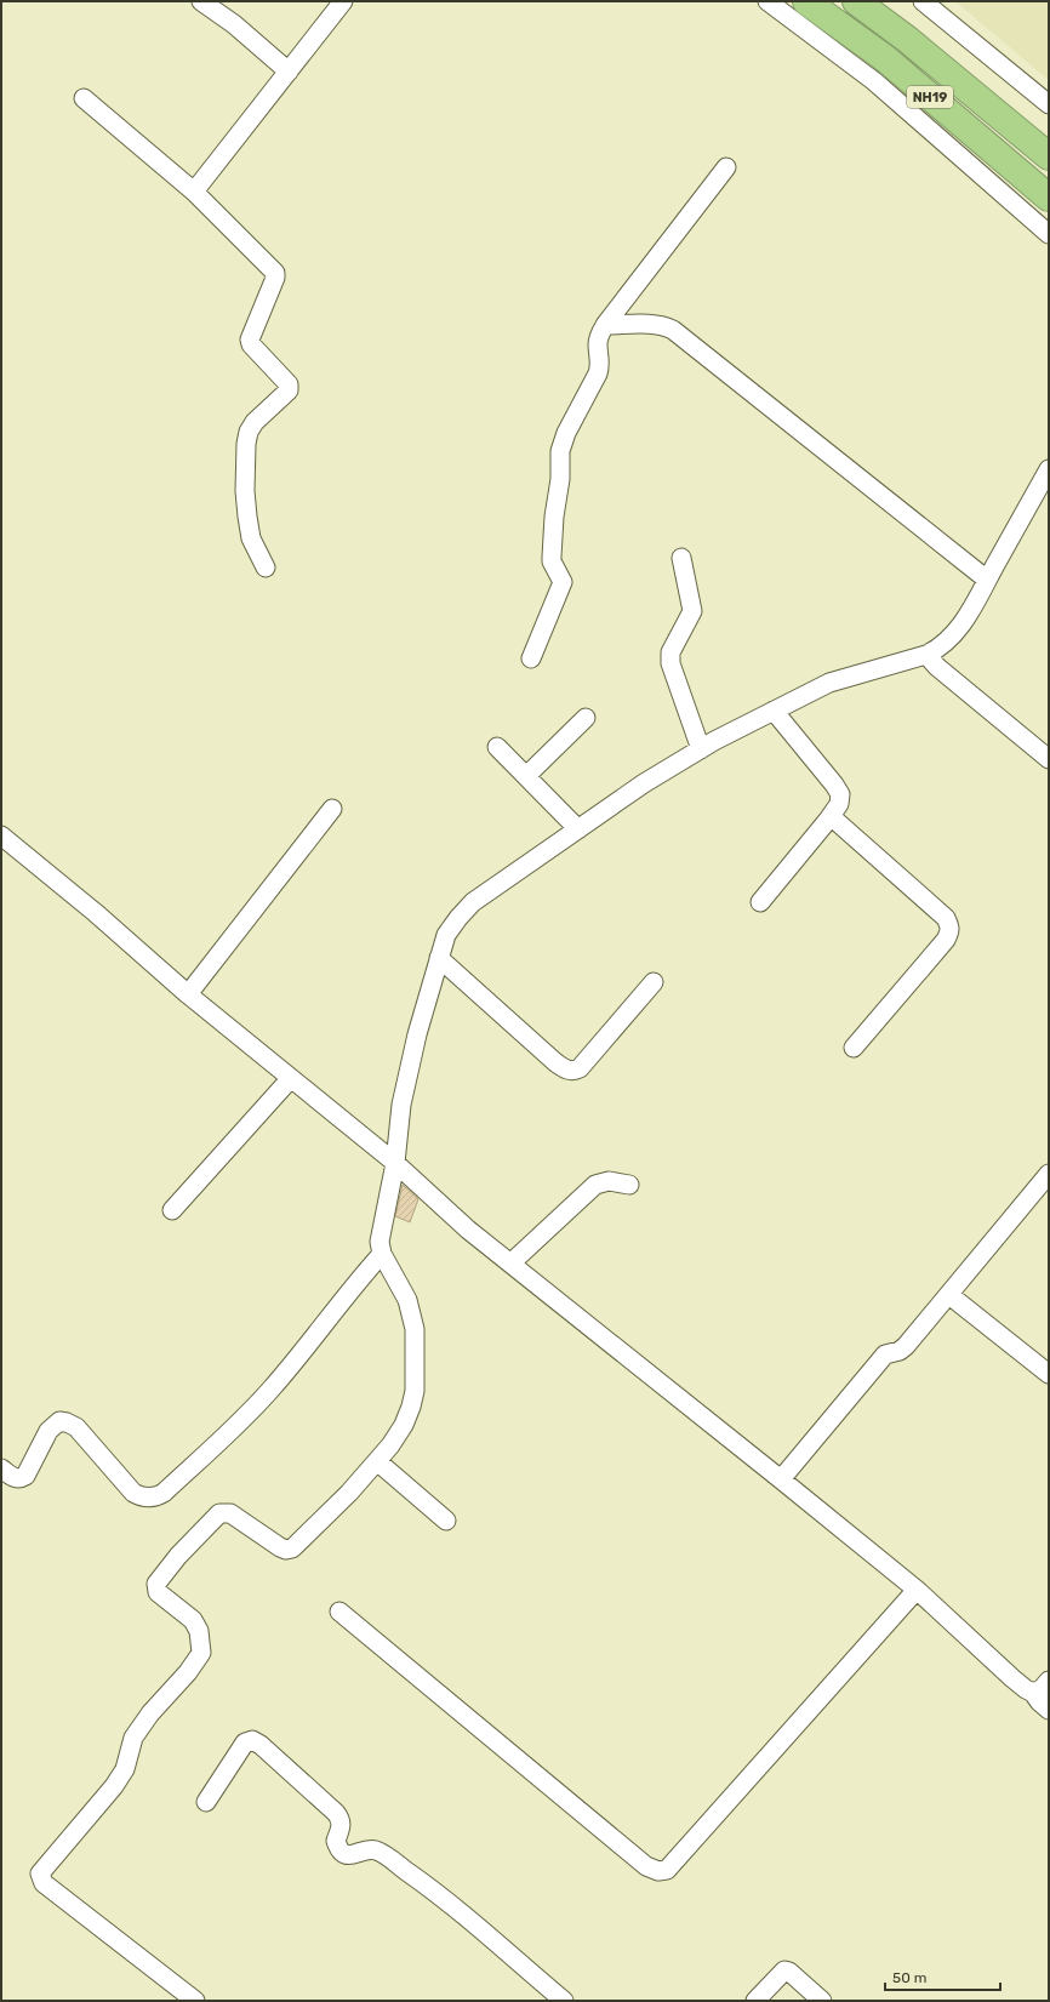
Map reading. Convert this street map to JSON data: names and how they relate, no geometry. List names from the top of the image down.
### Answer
{
  "streets": {
    "highway": ["NH19"]
  },
  "scale_bar": "50 m"
}
